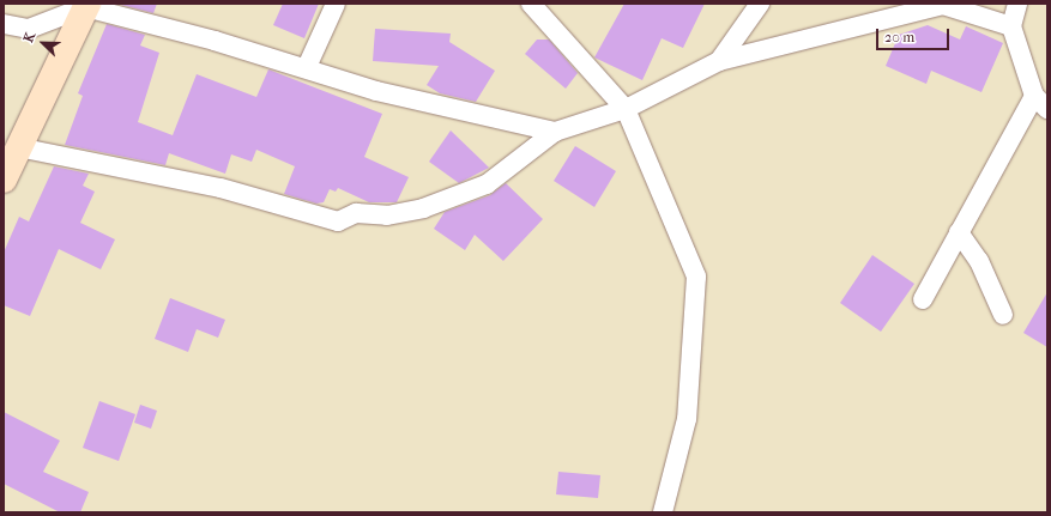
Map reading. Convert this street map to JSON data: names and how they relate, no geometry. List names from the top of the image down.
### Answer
{
  "scale_bar": "20 m",
  "north": "top left"
}
